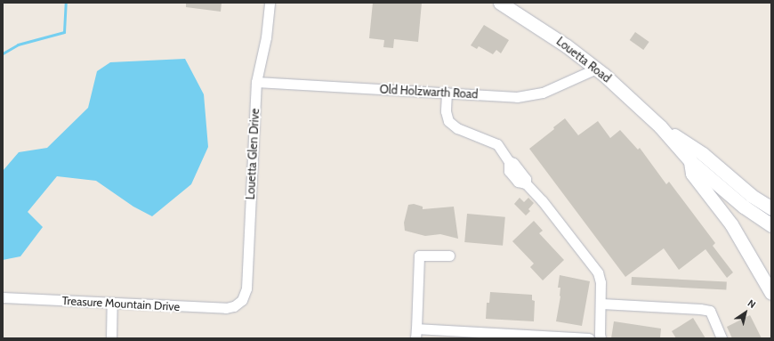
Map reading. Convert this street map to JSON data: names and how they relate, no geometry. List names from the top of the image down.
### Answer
{
  "streets": {
    "main road": ["Louetta Road"],
    "street": ["Old Holzwarth Road", "Louetta Glen Drive", "Treasure Mountain Drive"]
  },
  "crossings": [
    ["Louetta Road", "Old Holzwarth Road"],
    ["Old Holzwarth Road", "Louetta Glen Drive"],
    ["Louetta Glen Drive", "Treasure Mountain Drive"]
  ],
  "north": "top right"
}
